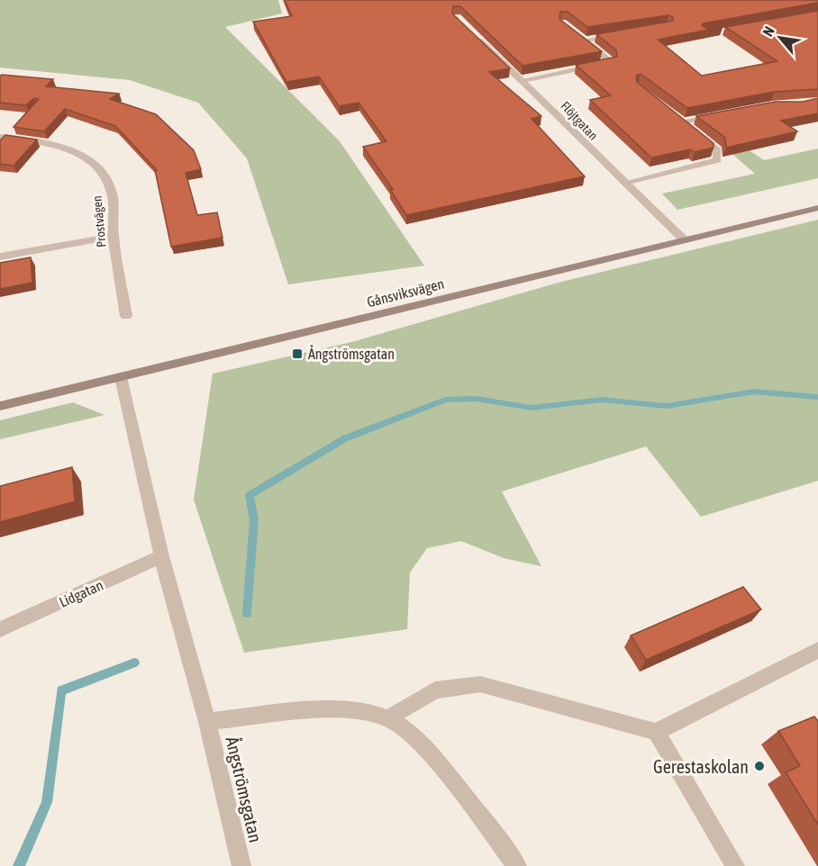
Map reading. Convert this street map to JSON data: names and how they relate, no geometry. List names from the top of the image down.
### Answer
{
  "streets": {
    "main road": ["Gånsviksvägen"],
    "street": [
      "Flöjtgatan",
      "Prostvägen",
      "Lidgatan",
      "Ångströmsgatan"
    ]
  },
  "crossings": [
    ["Flöjtgatan", "Gånsviksvägen"],
    ["Gånsviksvägen", "Ångströmsgatan"],
    ["Lidgatan", "Ångströmsgatan"]
  ],
  "places": {
    "transit": ["Ångströmsgatan"],
    "other": ["Gerestaskolan"]
  },
  "north": "top left"
}
